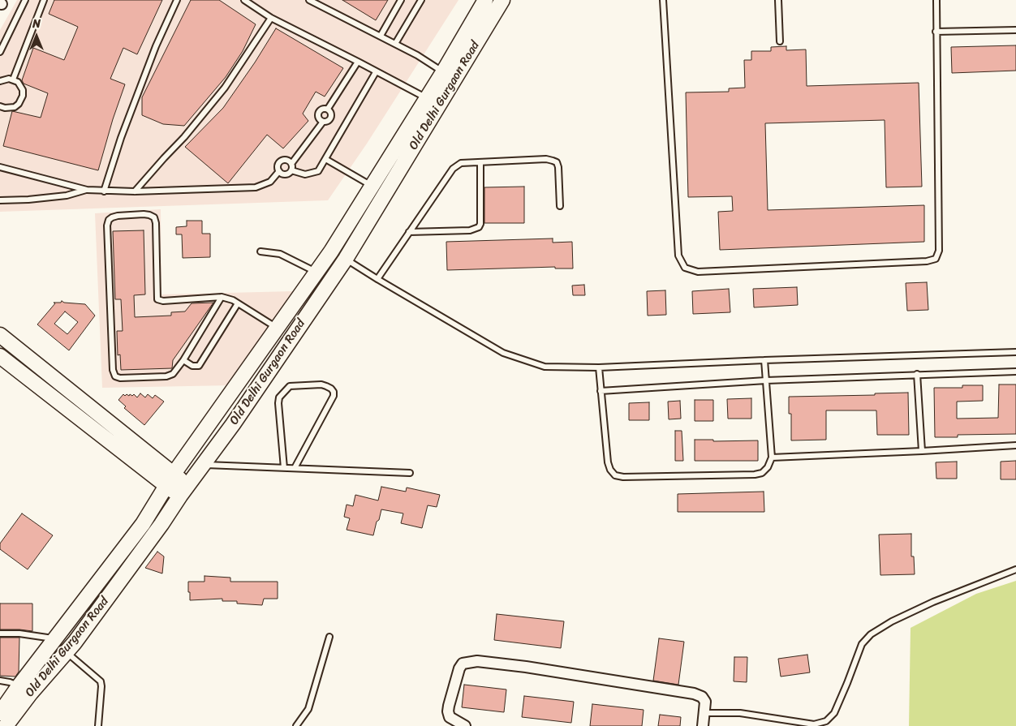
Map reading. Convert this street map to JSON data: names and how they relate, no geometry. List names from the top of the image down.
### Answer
{
  "streets": {
    "main road": ["Old Delhi Gurgaon Road"]
  },
  "north": "top"
}
